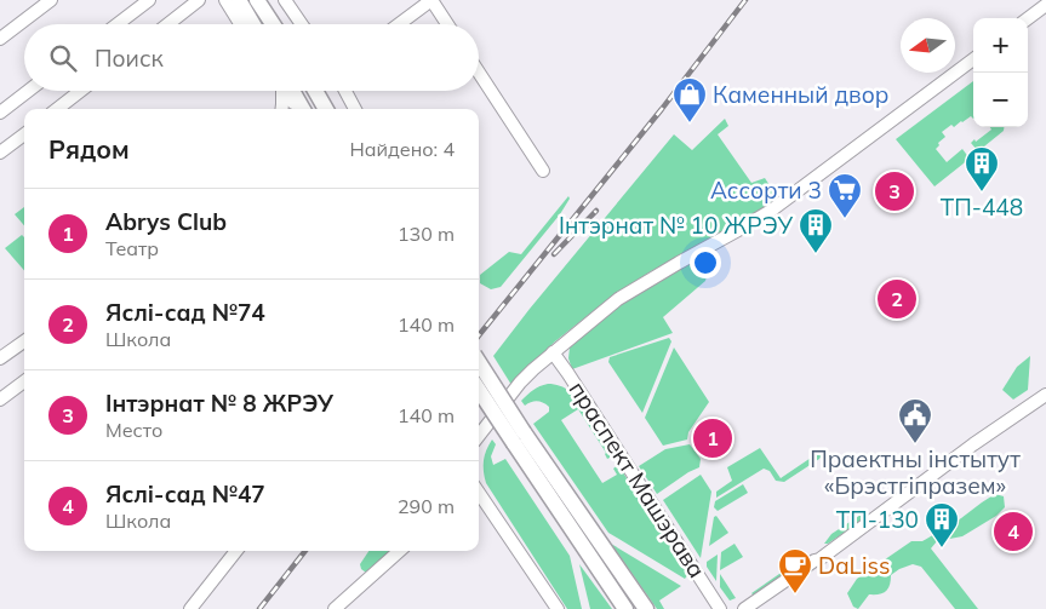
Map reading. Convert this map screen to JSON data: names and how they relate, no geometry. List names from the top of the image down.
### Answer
{
  "streets": {
    "street": ["праспект Машэрава"]
  },
  "places": {
    "shop": ["Каменный двор"],
    "building": ["ТП-448", "Інтэрнат № 10 ЖРЭУ", "ТП-130"],
    "supermarket": ["Ассорти 3"],
    "public building": ["Праектны інстытут «Брэстгіпразем»"],
    "cafe": ["DaLiss"]
  },
  "north": "left",
  "page": {
    "map_buttons": ["+", "−"],
    "search": "Поиск",
    "heading": ["Рядом", "Найдено: 4"],
    "pins": [
      "3",
      "2",
      "1",
      "4"
    ],
    "list": [
      {
        "mark": "1",
        "name": "Abrys Club",
        "note": "Театр",
        "value": "130 m"
      },
      {
        "mark": "2",
        "name": "Яслі-сад №74",
        "note": "Школа",
        "value": "140 m"
      },
      {
        "mark": "3",
        "name": "Інтэрнат № 8 ЖРЭУ",
        "note": "Место",
        "value": "140 m"
      },
      {
        "mark": "4",
        "name": "Яслі-сад №47",
        "note": "Школа",
        "value": "290 m"
      }
    ]
  }
}
